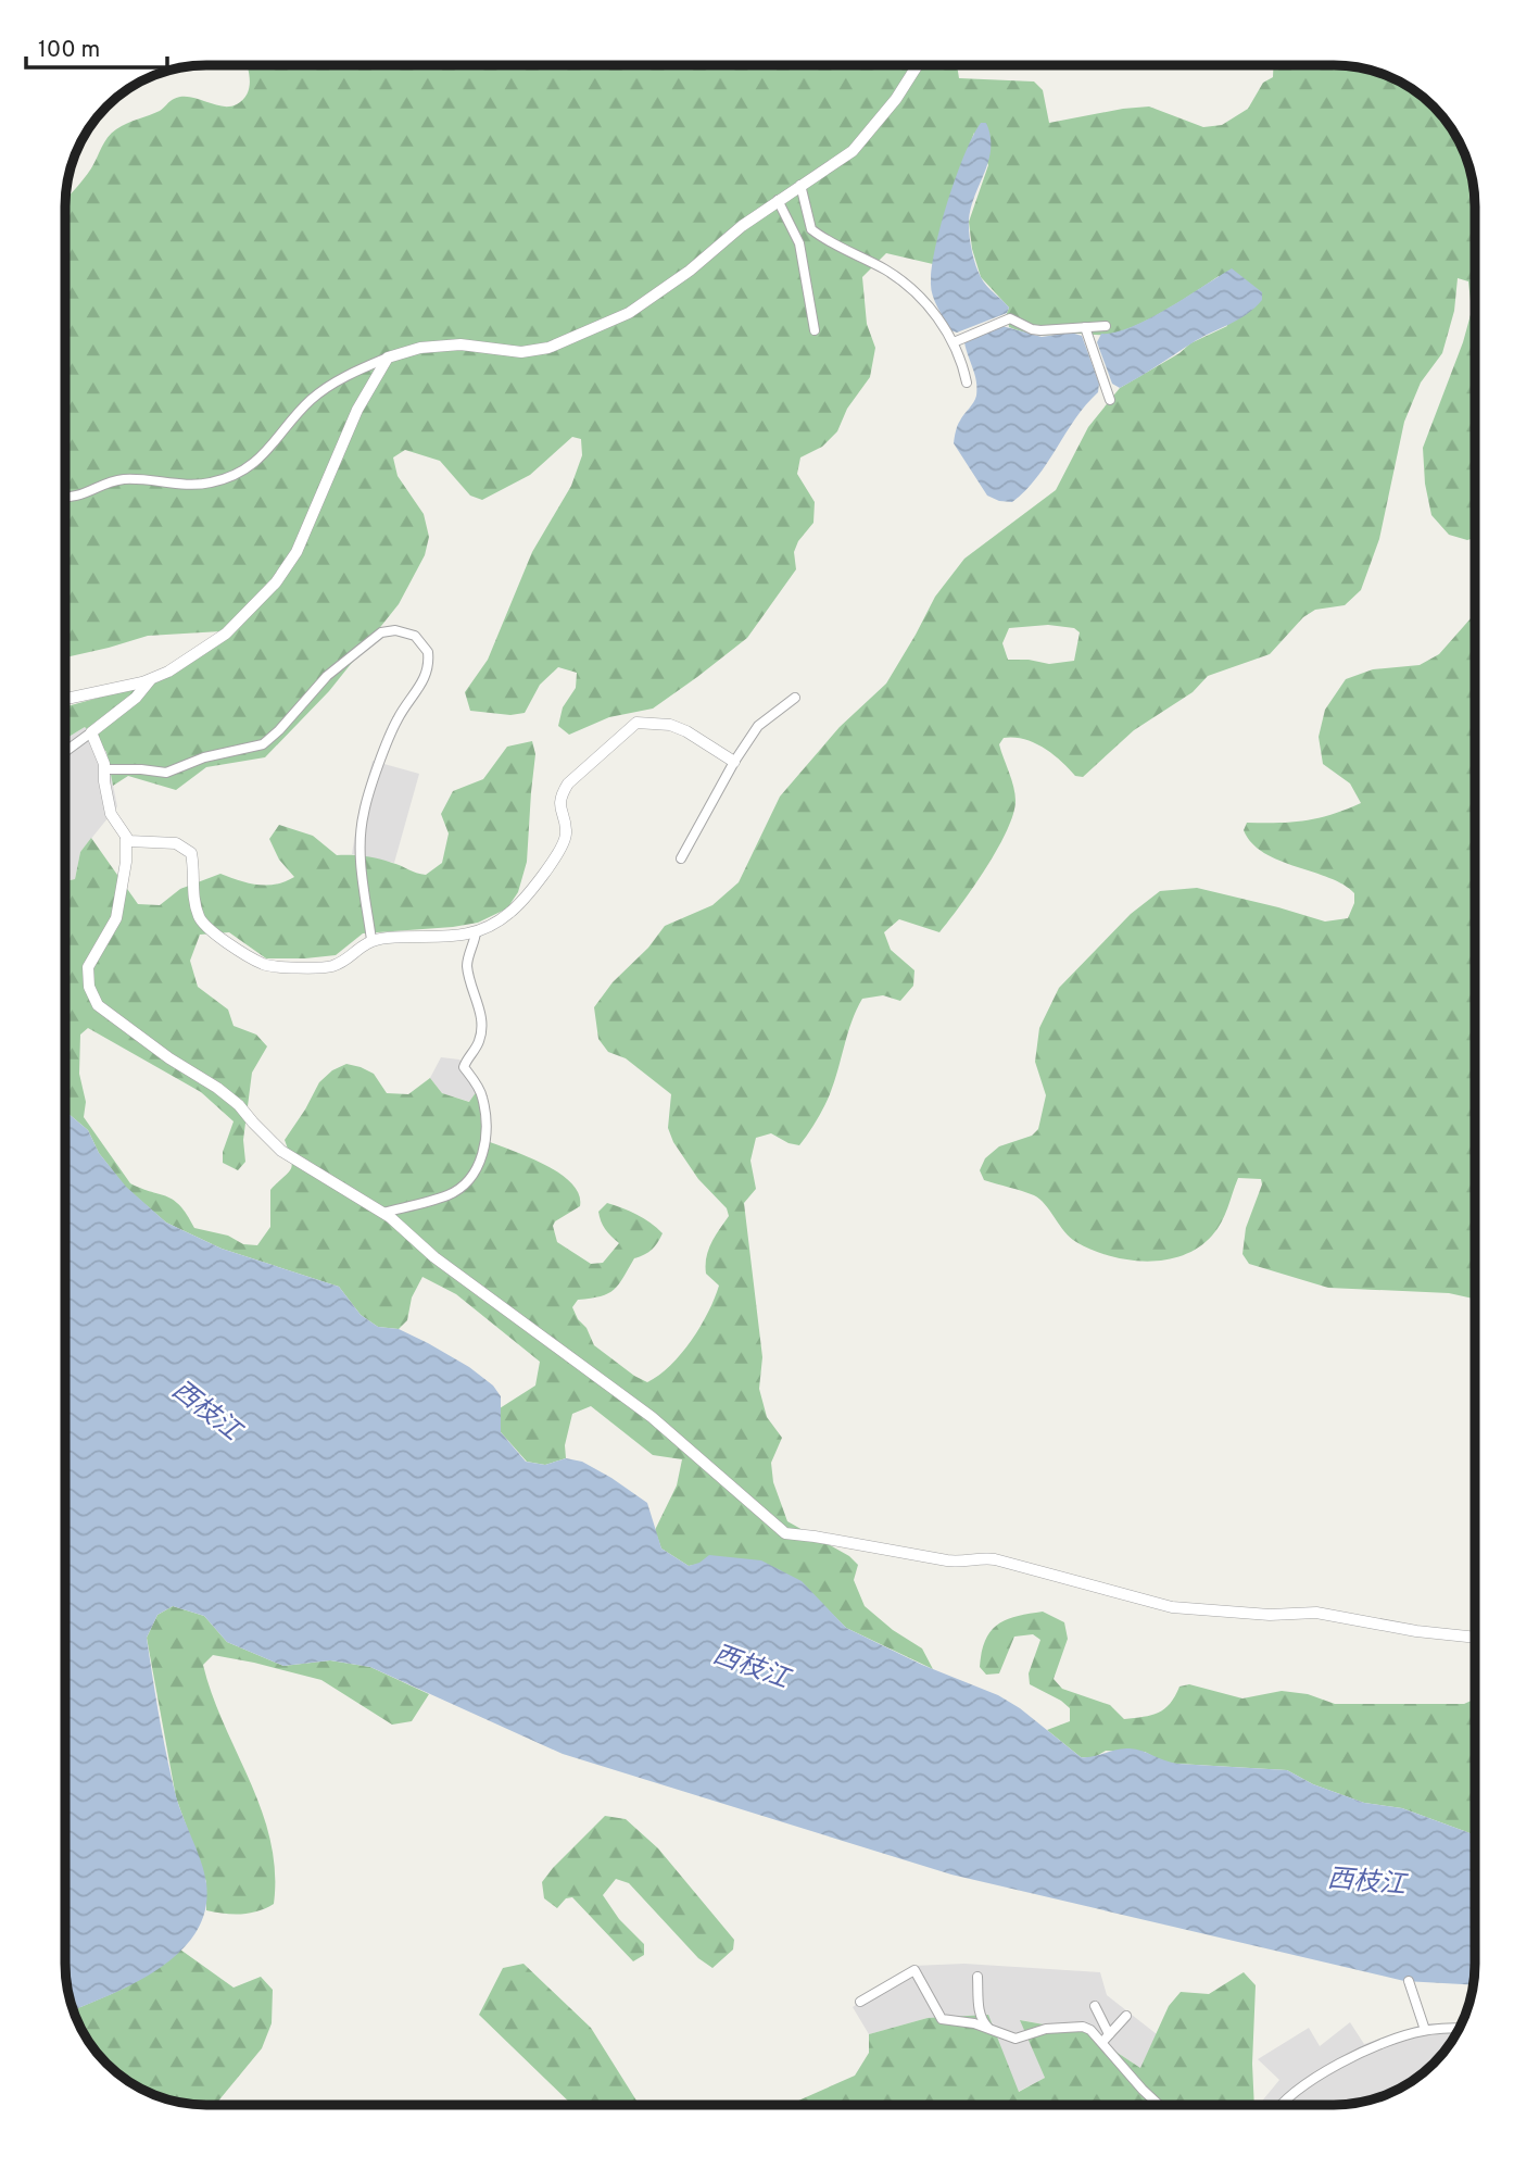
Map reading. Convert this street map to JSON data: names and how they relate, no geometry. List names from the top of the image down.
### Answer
{
  "water": ["西枝江"],
  "scale_bar": "100 m"
}
